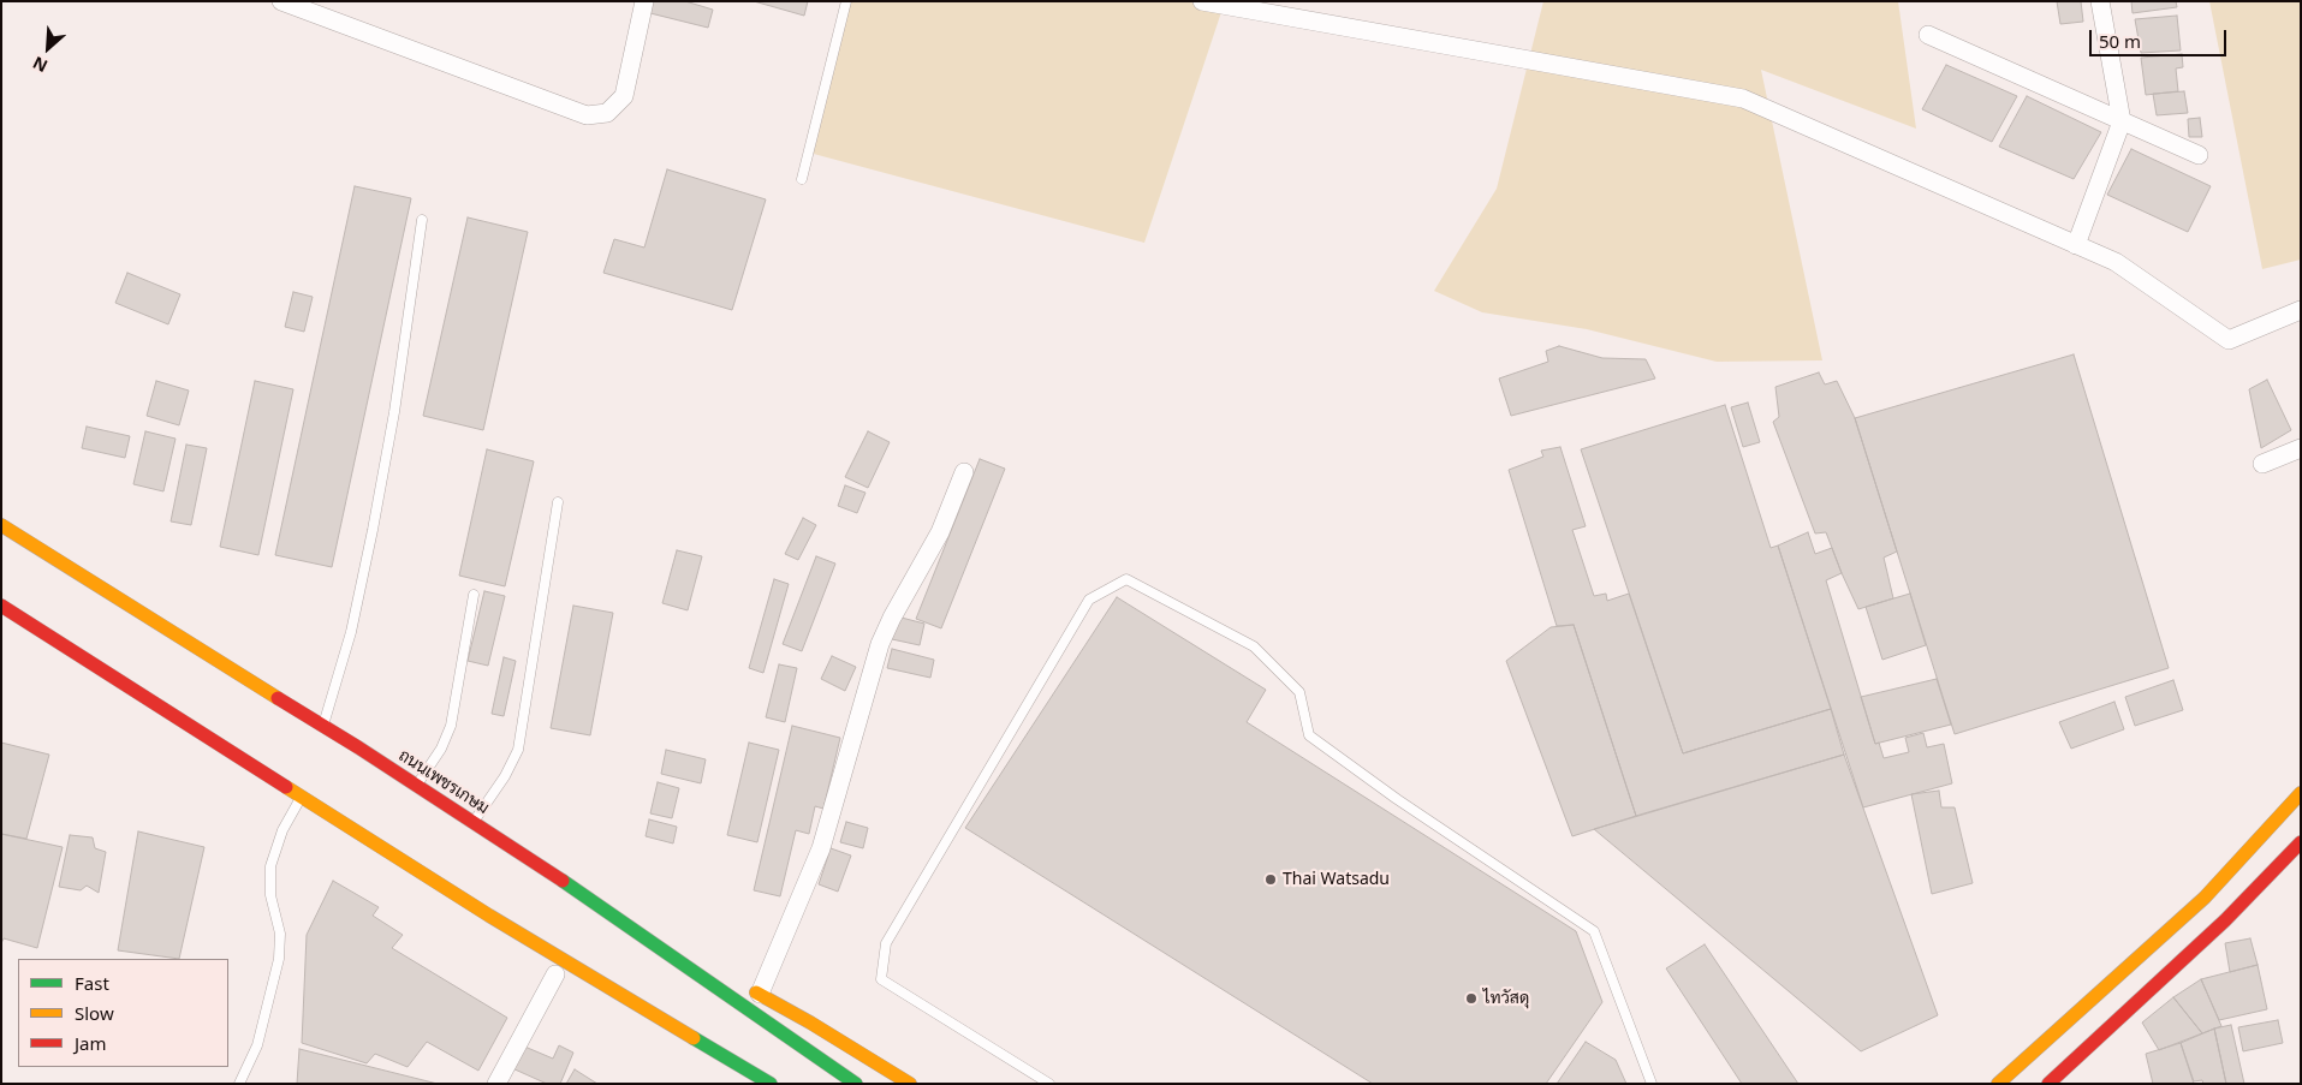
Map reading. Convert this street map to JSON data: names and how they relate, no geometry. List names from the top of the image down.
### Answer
{
  "streets": {
    "main road": ["ถนนเพชรเกษม"]
  },
  "places": ["Thai Watsadu", "ไทวัสดุ"],
  "legend": ["Fast", "Slow", "Jam"],
  "scale_bar": "50 m",
  "north": "bottom left"
}
